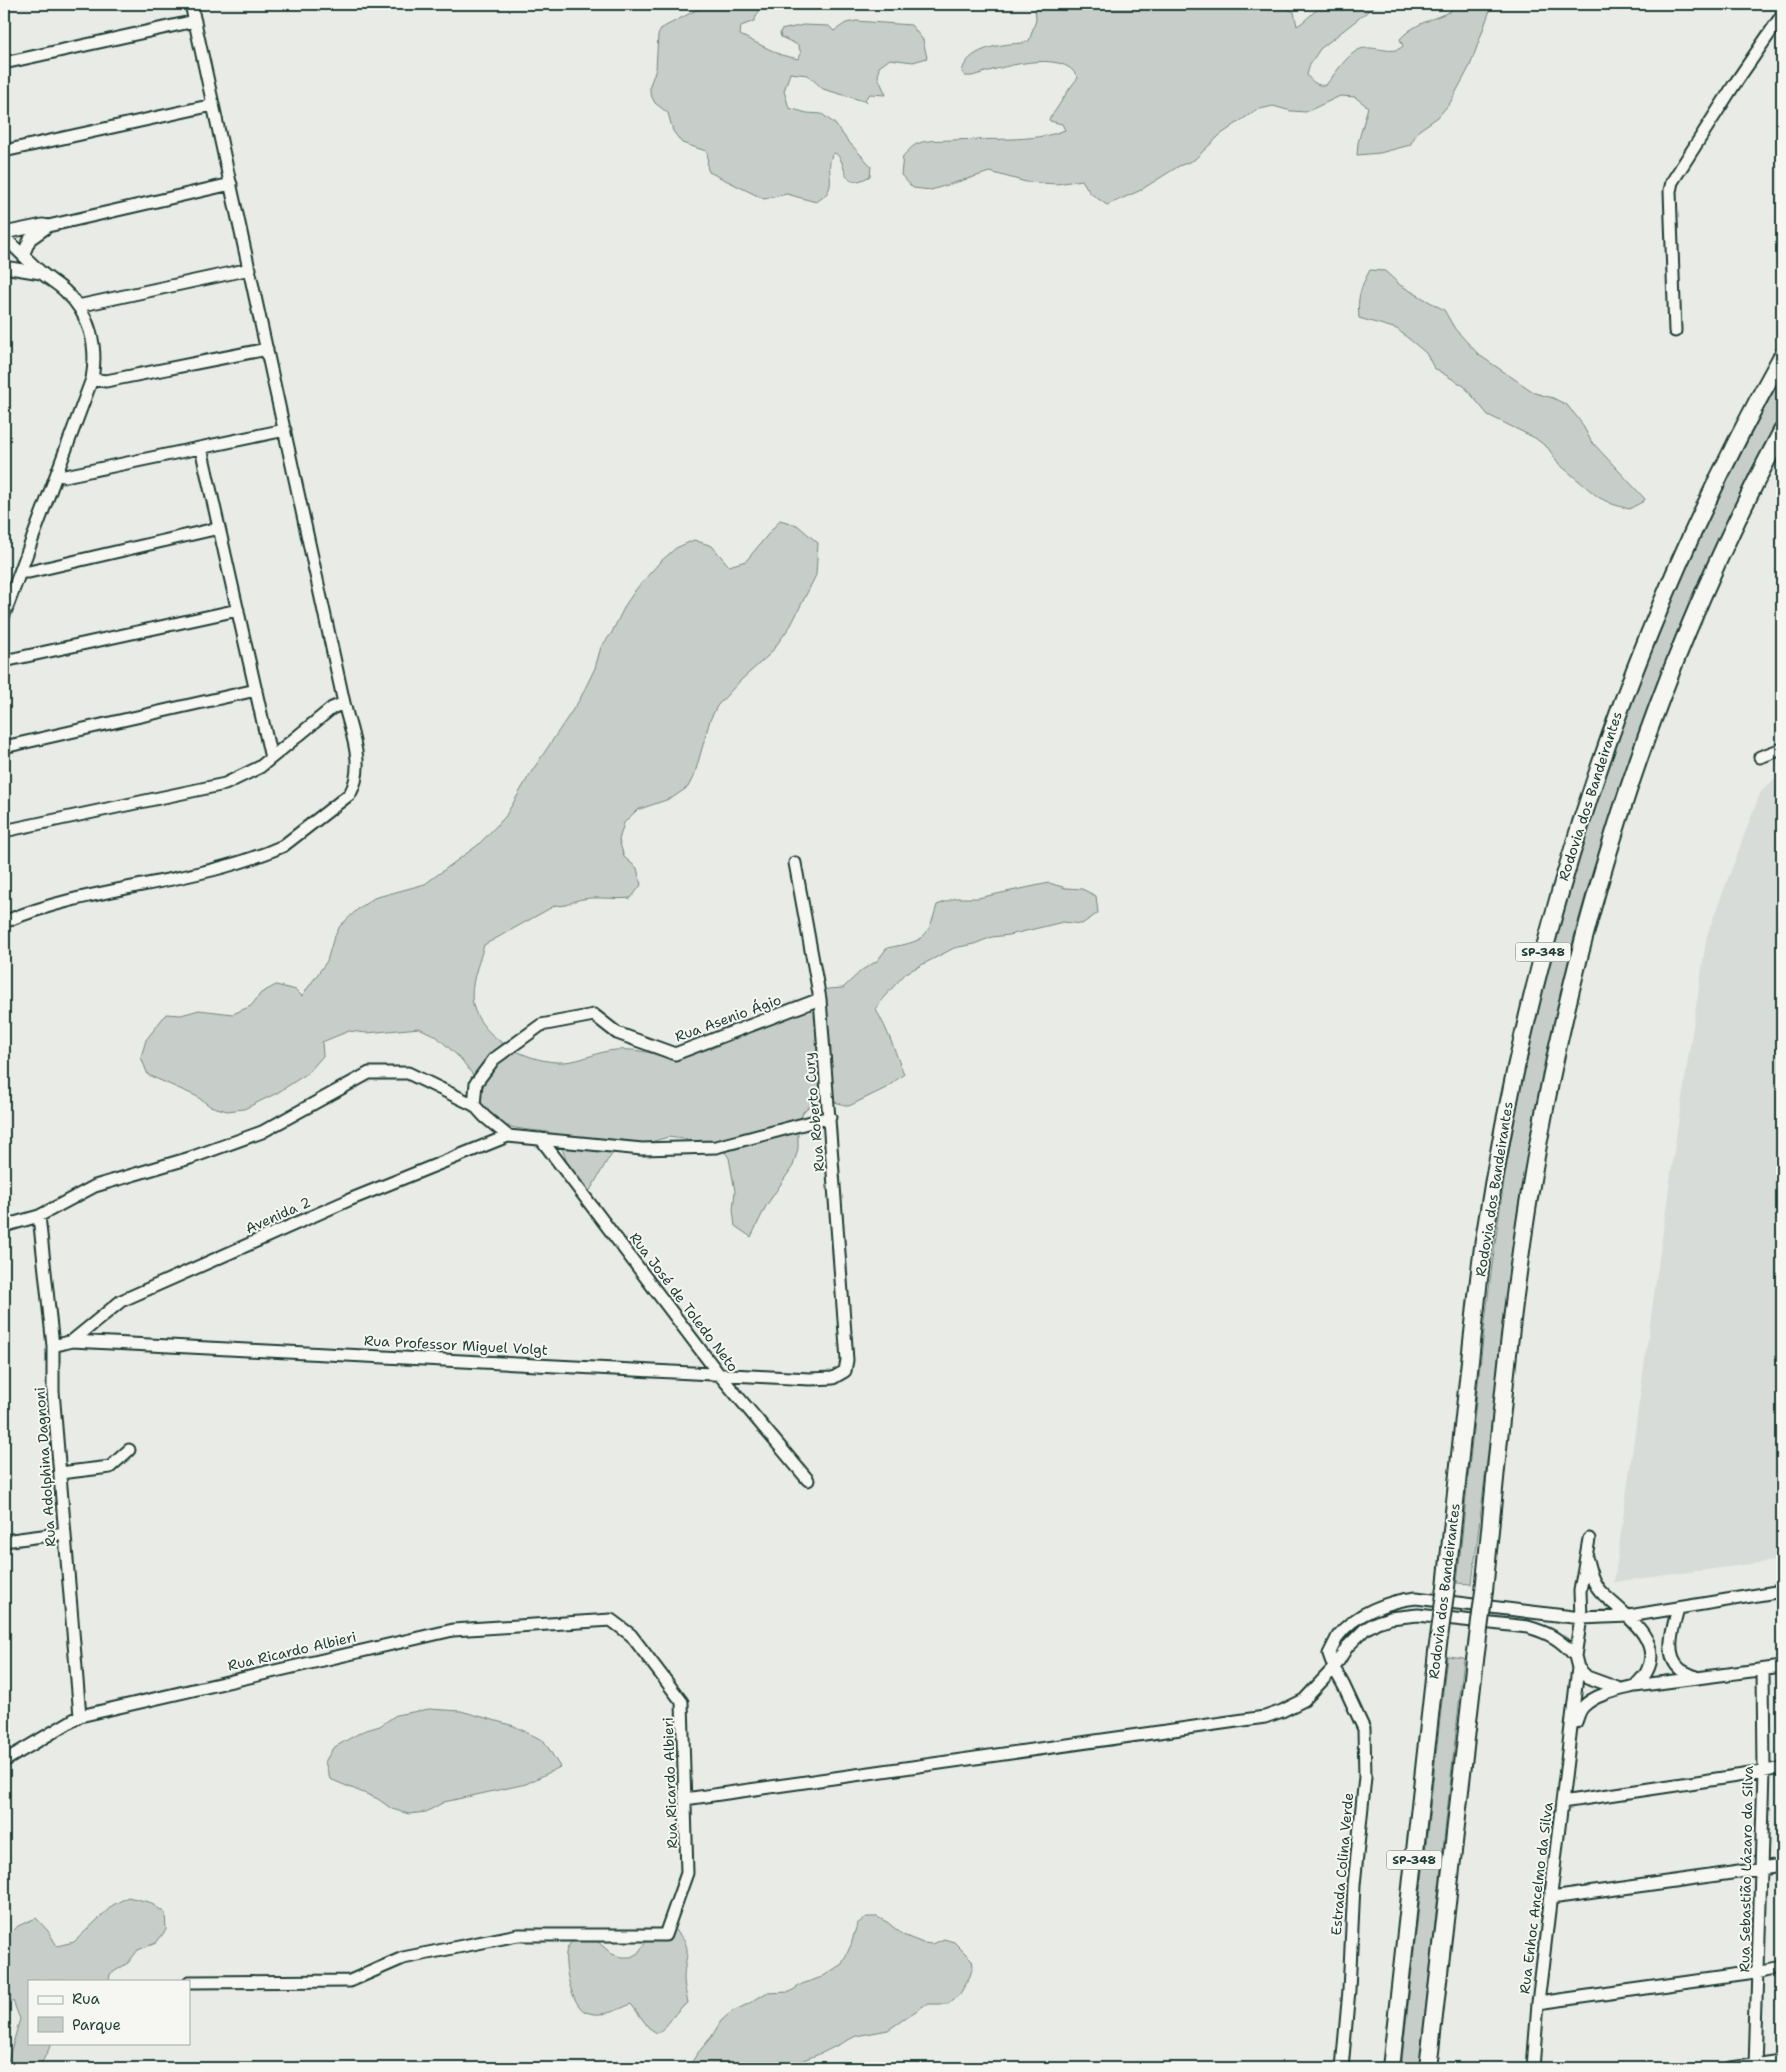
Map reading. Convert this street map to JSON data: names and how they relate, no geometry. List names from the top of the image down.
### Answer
{
  "streets": {
    "highway": ["Rodovia dos Bandeirantes", "SP-348"],
    "street": [
      "Rua Asenio Ágio",
      "Rua Roberto Cury",
      "Avenida 2",
      "Rua José de Toledo Neto",
      "Rua Professor Miguel Volgt",
      "Rua Adolphina Dagnoni",
      "Rua Ricardo Albieri",
      "Estrada Colina Verde",
      "Rua Sebastião Lázaro da Silva",
      "Rua Enhoc Ancelmo da Silva"
    ]
  },
  "crossings": [
    ["Rua Asenio Ágio", "Rua Roberto Cury"],
    ["Rua Roberto Cury", "Rua Professor Miguel Volgt"],
    ["Avenida 2", "Rua Professor Miguel Volgt"],
    ["Rua José de Toledo Neto", "Rua Professor Miguel Volgt"],
    ["Rua Professor Miguel Volgt", "Rua Adolphina Dagnoni"],
    ["Rua Adolphina Dagnoni", "Rua Ricardo Albieri"],
    ["Estrada Colina Verde", "Rua Enhoc Ancelmo da Silva"]
  ],
  "legend": ["Rua", "Parque"]
}
